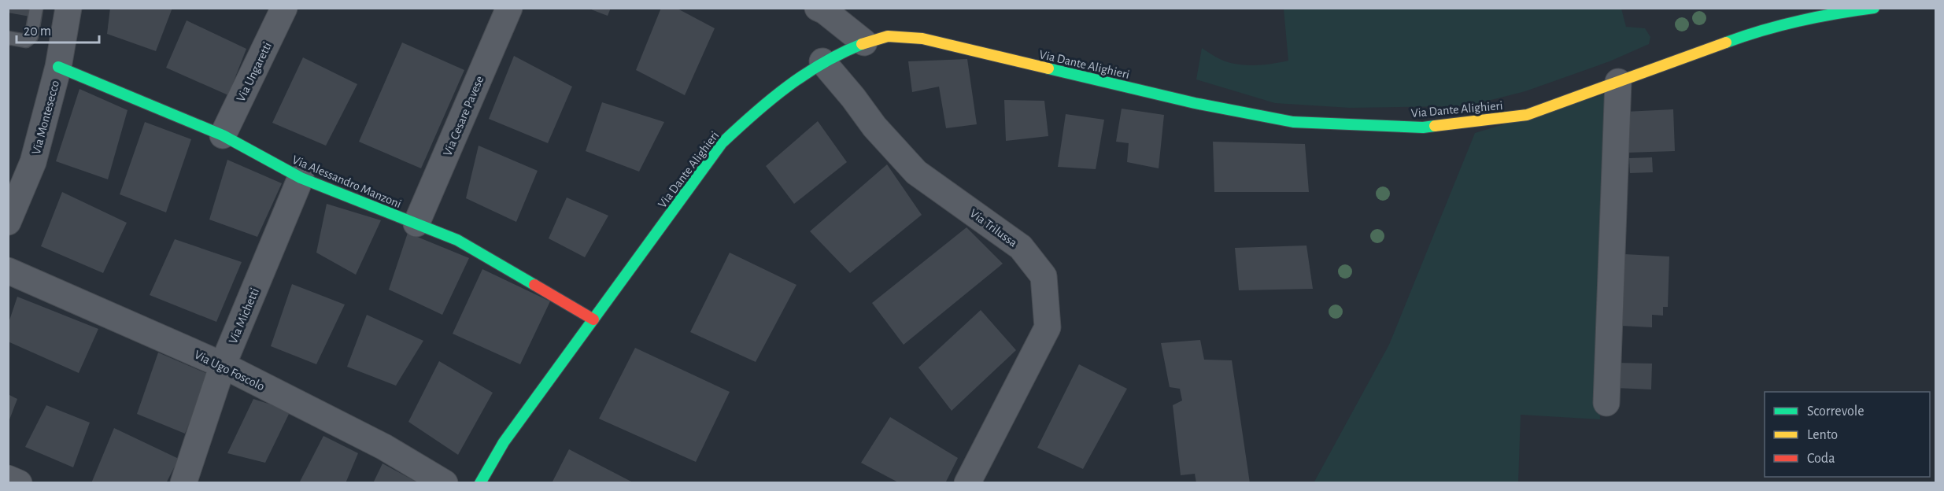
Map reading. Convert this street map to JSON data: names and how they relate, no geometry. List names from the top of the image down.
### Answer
{
  "streets": {
    "main road": ["Via Dante Alighieri", "Via Alessandro Manzoni"],
    "street": [
      "Via Ungaretti",
      "Via Cesare Pavese",
      "Via Montesecco",
      "Via Trilussa",
      "Via Michetti",
      "Via Ugo Foscolo"
    ]
  },
  "crossings": [
    ["Via Dante Alighieri", "Via Alessandro Manzoni"],
    ["Via Dante Alighieri", "Via Trilussa"],
    ["Via Ungaretti", "Via Alessandro Manzoni"],
    ["Via Cesare Pavese", "Via Alessandro Manzoni"],
    ["Via Montesecco", "Via Alessandro Manzoni"],
    ["Via Alessandro Manzoni", "Via Michetti"],
    ["Via Michetti", "Via Ugo Foscolo"]
  ],
  "legend": ["Scorrevole", "Lento", "Coda"],
  "scale_bar": "20 m"
}
